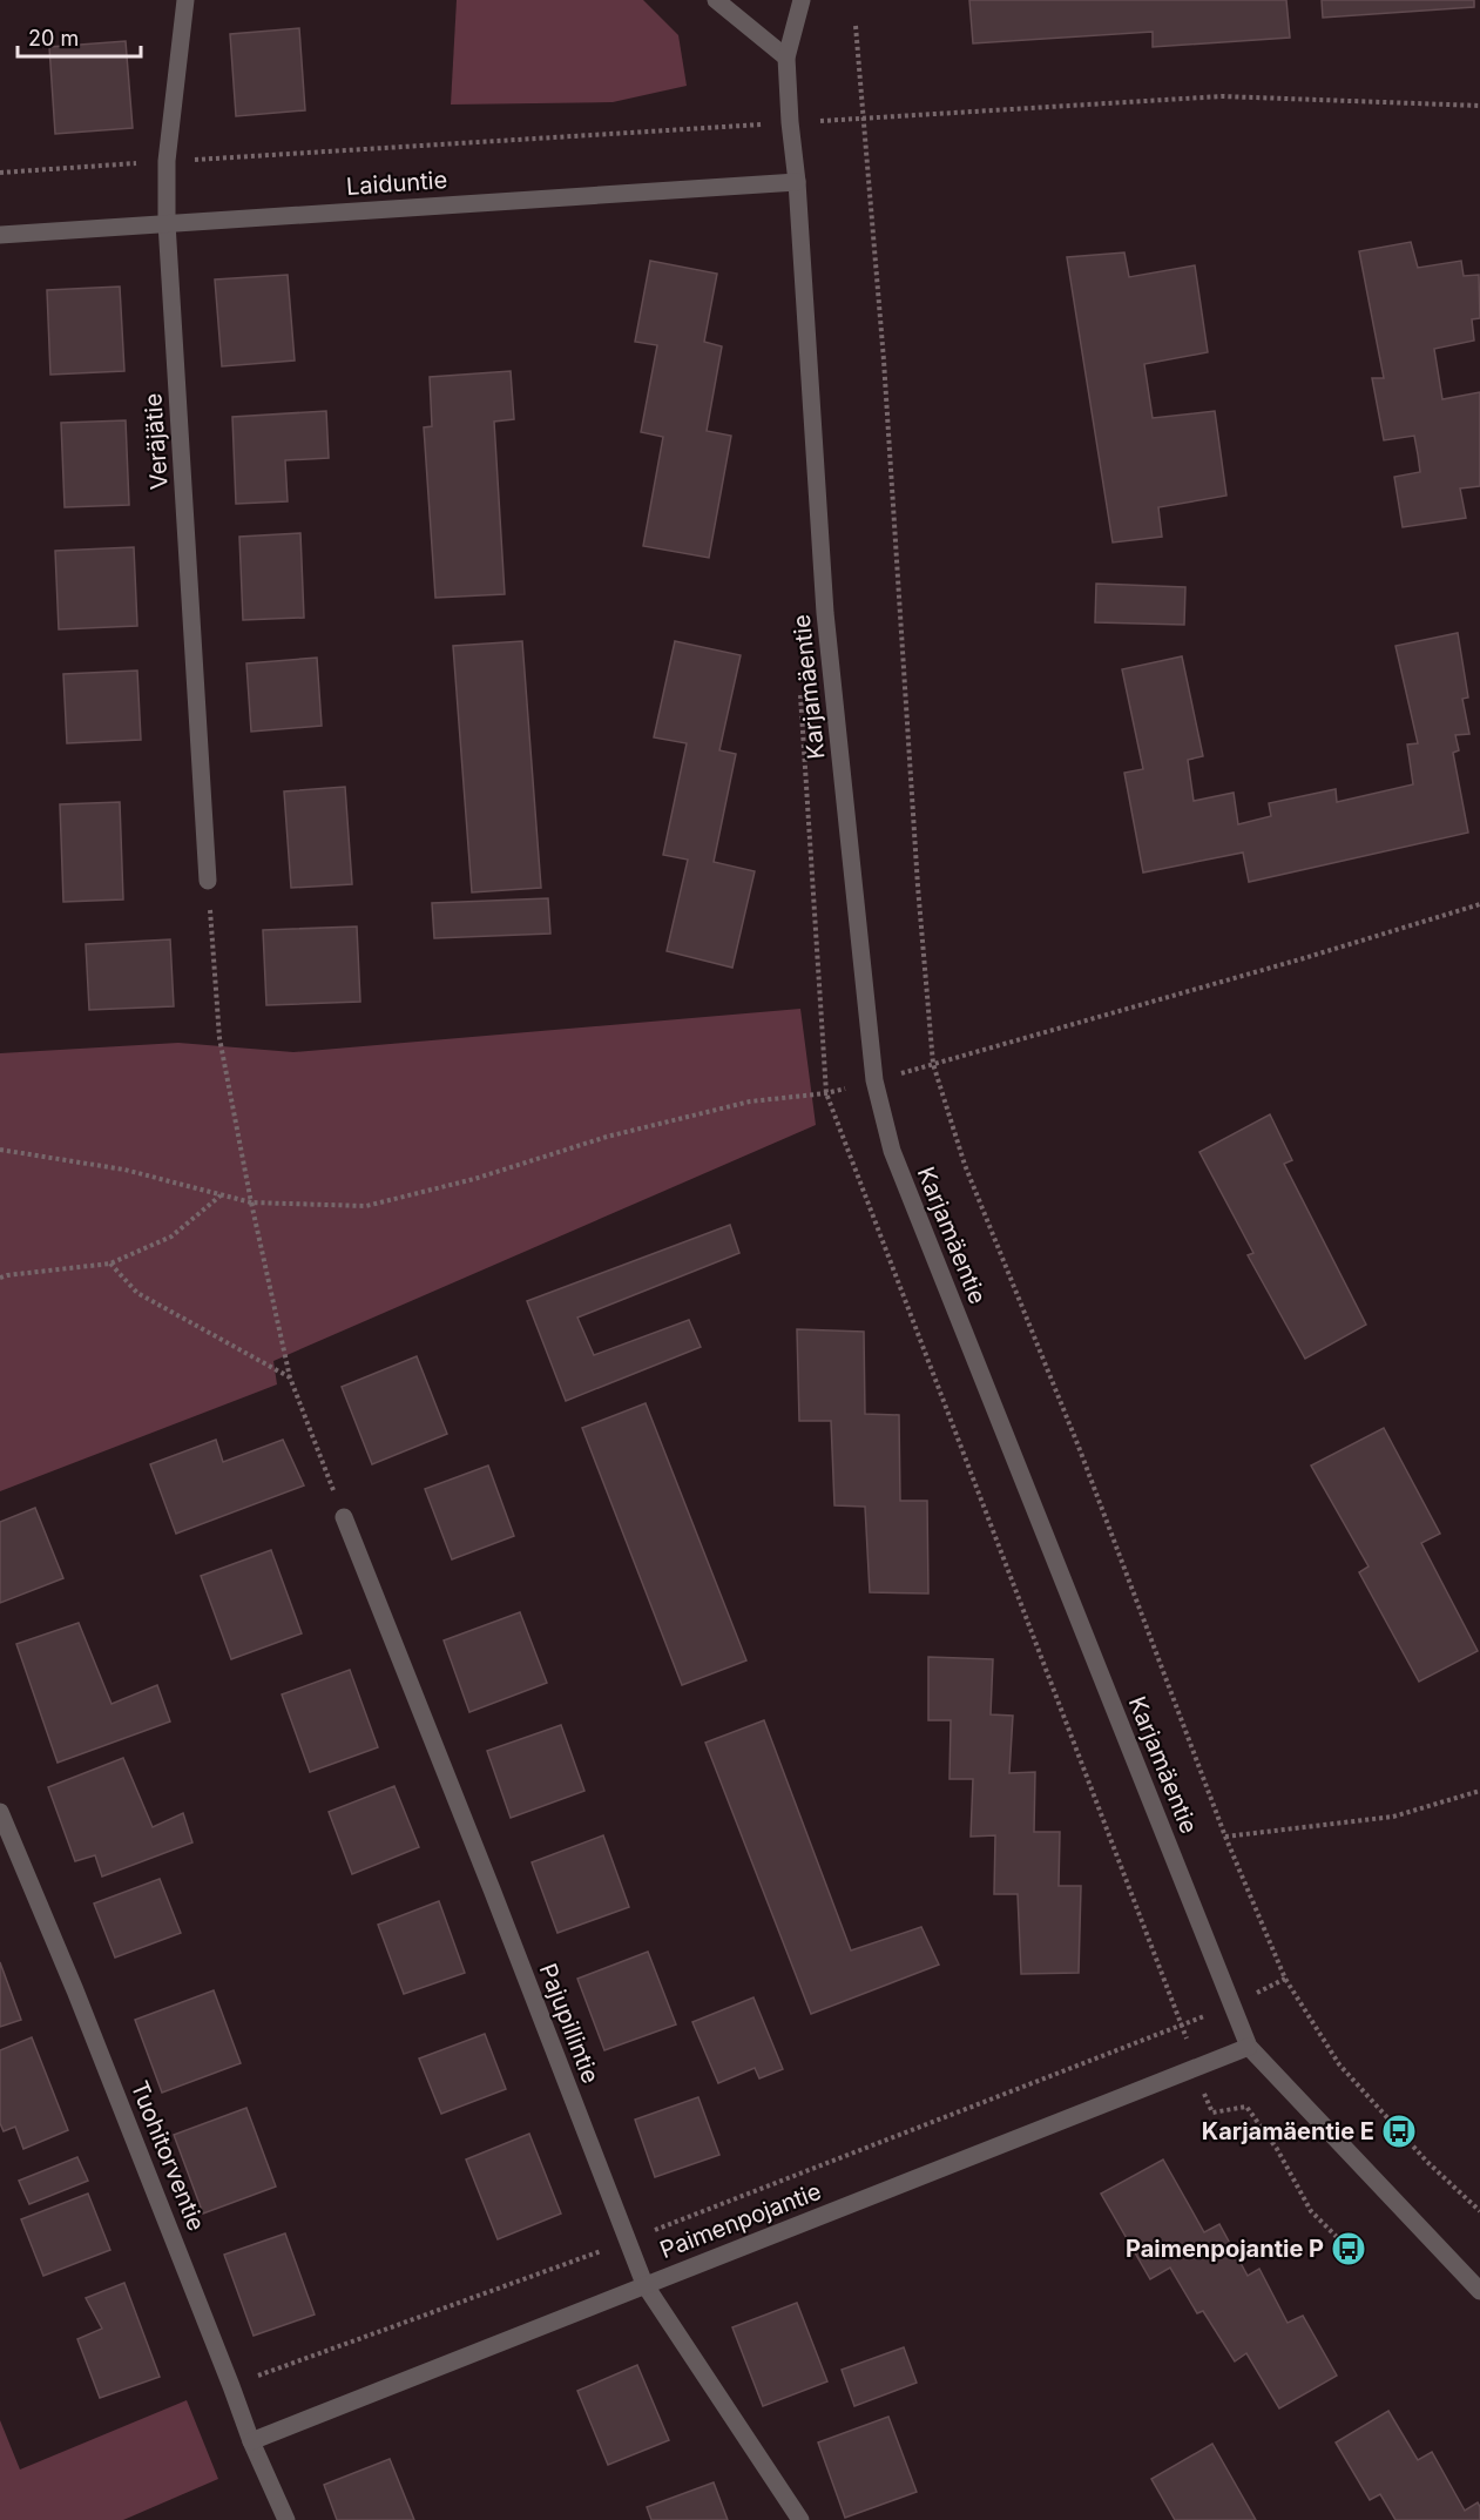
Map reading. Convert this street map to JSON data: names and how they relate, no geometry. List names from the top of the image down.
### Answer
{
  "streets": {
    "street": [
      "Laiduntie",
      "Veräjätie",
      "Karjamäentie",
      "Pajupillintie",
      "Tuohitorventie",
      "Paimenpojantie"
    ]
  },
  "crossings": [
    ["Laiduntie", "Veräjätie"],
    ["Laiduntie", "Karjamäentie"],
    ["Karjamäentie", "Paimenpojantie"],
    ["Pajupillintie", "Paimenpojantie"],
    ["Tuohitorventie", "Paimenpojantie"]
  ],
  "places": {
    "bus stop": ["Karjamäentie E", "Paimenpojantie P"]
  },
  "scale_bar": "20 m"
}
